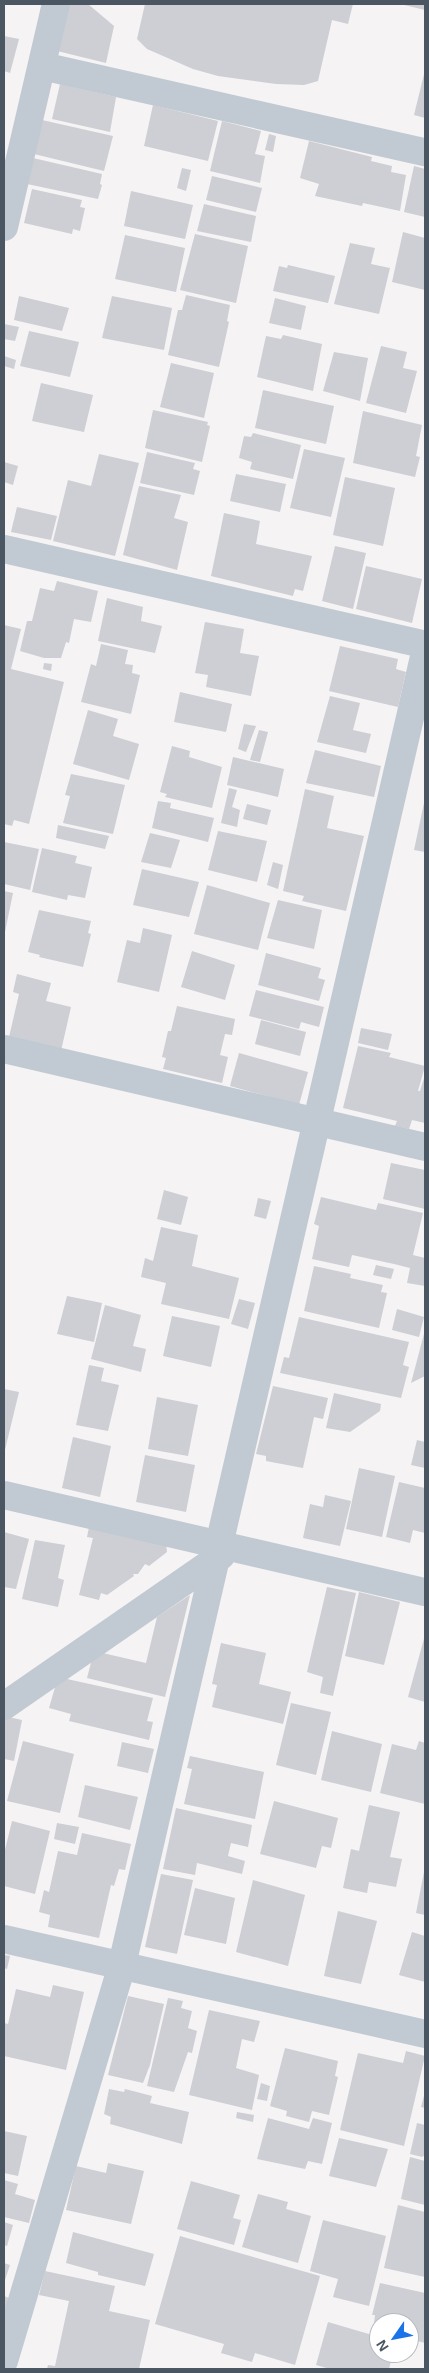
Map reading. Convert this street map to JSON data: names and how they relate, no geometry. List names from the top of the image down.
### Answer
{
  "north": "bottom left"
}
